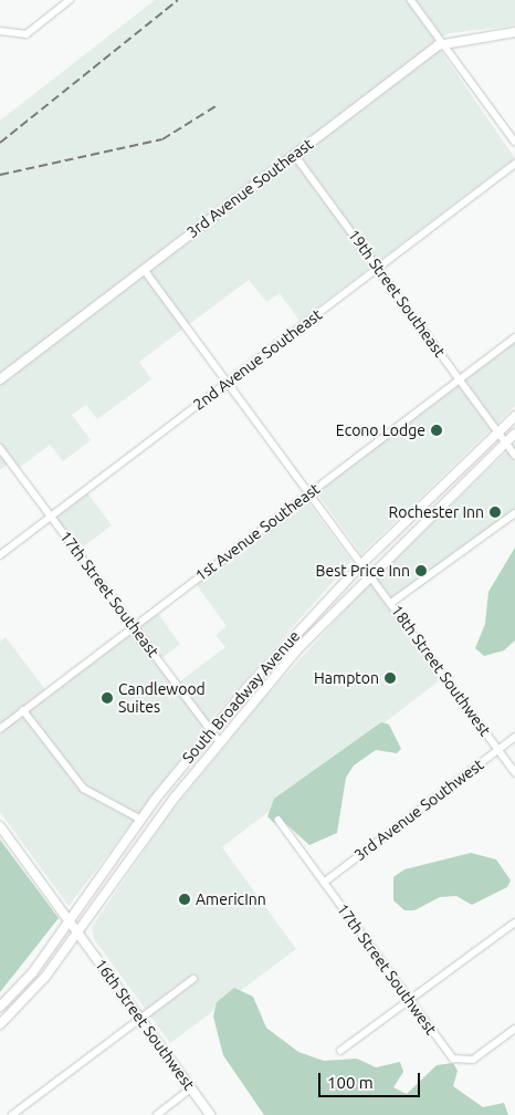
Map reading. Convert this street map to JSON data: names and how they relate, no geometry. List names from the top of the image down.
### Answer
{
  "streets": {
    "main road": ["3rd Avenue Southeast", "South Broadway Avenue", "16th Street Southwest"],
    "street": [
      "19th Street Southeast",
      "2nd Avenue Southeast",
      "1st Avenue Southeast",
      "17th Street Southeast",
      "18th Street Southwest",
      "3rd Avenue Southwest",
      "17th Street Southwest"
    ]
  },
  "crossings": [
    ["3rd Avenue Southeast", "19th Street Southeast"],
    ["3rd Avenue Southeast", "18th Street Southwest"],
    ["19th Street Southeast", "2nd Avenue Southeast"],
    ["19th Street Southeast", "1st Avenue Southeast"],
    ["19th Street Southeast", "South Broadway Avenue"],
    ["2nd Avenue Southeast", "17th Street Southeast"],
    ["2nd Avenue Southeast", "18th Street Southwest"],
    ["1st Avenue Southeast", "17th Street Southeast"],
    ["1st Avenue Southeast", "18th Street Southwest"],
    ["17th Street Southeast", "South Broadway Avenue"],
    ["18th Street Southwest", "South Broadway Avenue"],
    ["18th Street Southwest", "3rd Avenue Southwest"],
    ["South Broadway Avenue", "16th Street Southwest"],
    ["3rd Avenue Southwest", "17th Street Southwest"]
  ],
  "places": [
    "Econo Lodge",
    "Rochester Inn",
    "Best Price Inn",
    "Hampton",
    "Candlewood Suites",
    "AmericInn"
  ],
  "scale_bar": "100 m"
}
